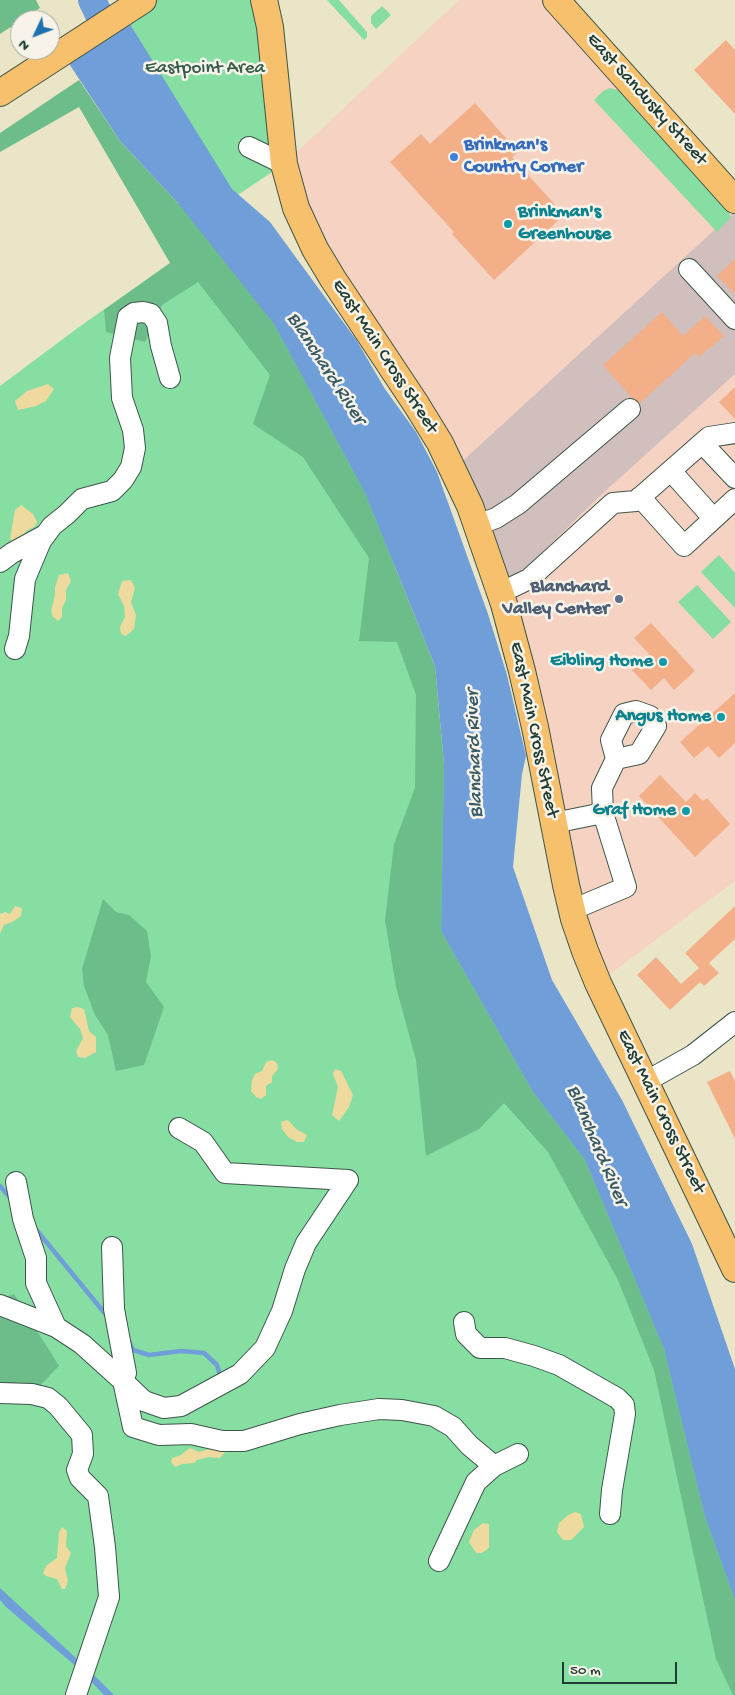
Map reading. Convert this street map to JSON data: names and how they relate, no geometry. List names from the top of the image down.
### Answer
{
  "streets": {
    "main road": ["East Sandusky Street", "East Main Cross Street"]
  },
  "water": ["Blanchard River"],
  "parks": ["Eastpoint Area"],
  "places": [
    "Brinkman's Country Corner",
    "Brinkman's Greenhouse",
    "Blanchard Valley Center",
    "Eibling Home",
    "Angus Home",
    "Graf Home"
  ],
  "scale_bar": "50 m",
  "north": "bottom left"
}
